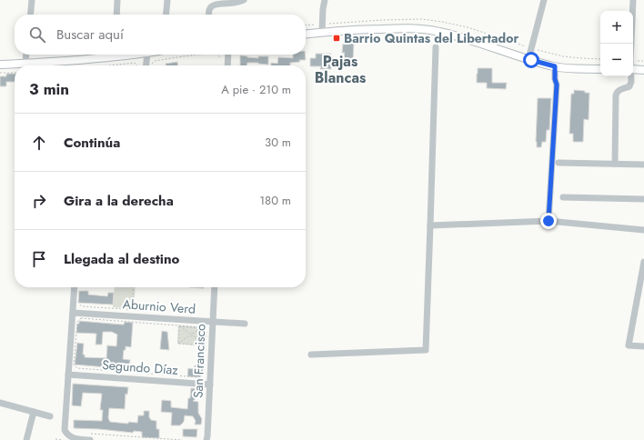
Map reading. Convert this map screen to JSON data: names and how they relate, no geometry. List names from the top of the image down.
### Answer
{
  "streets": {
    "street": ["Aburnio Verd", "San Francisco", "Segundo Díaz"]
  },
  "crossings": [
    ["Aburnio Verd", "San Francisco"],
    ["San Francisco", "Segundo Díaz"]
  ],
  "districts": ["Pajas Blancas"],
  "places": {
    "transit": ["Barrio Quintas del Libertador"]
  },
  "page": {
    "map_buttons": ["+", "−"],
    "search": "Buscar aquí",
    "heading": ["3 min", "A pie · 210 m"],
    "list": [
      ["Continúa", "30 m"],
      ["Gira a la derecha", "180 m"],
      "Llegada al destino"
    ]
  }
}
